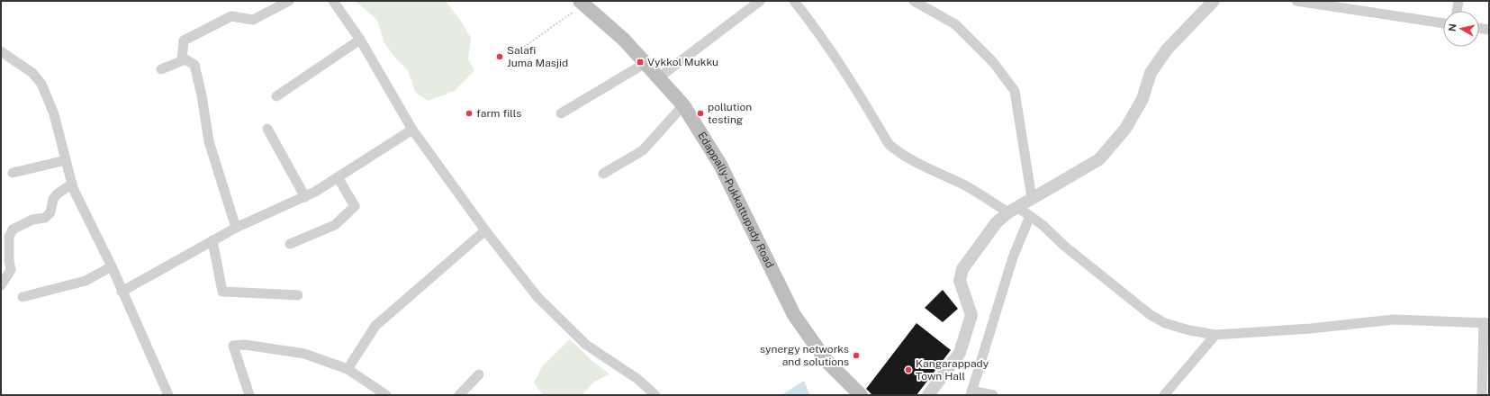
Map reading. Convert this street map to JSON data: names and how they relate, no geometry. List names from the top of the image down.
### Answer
{
  "streets": {
    "main road": ["Edappally-Pukkattupady Road"]
  },
  "places": {
    "other": [
      "Salafi Juma Masjid",
      "farm fills",
      "pollution testing",
      "synergy networks and solutions",
      "Kangarappady Town Hall"
    ],
    "transit": ["Vykkol Mukku"]
  },
  "north": "left"
}
